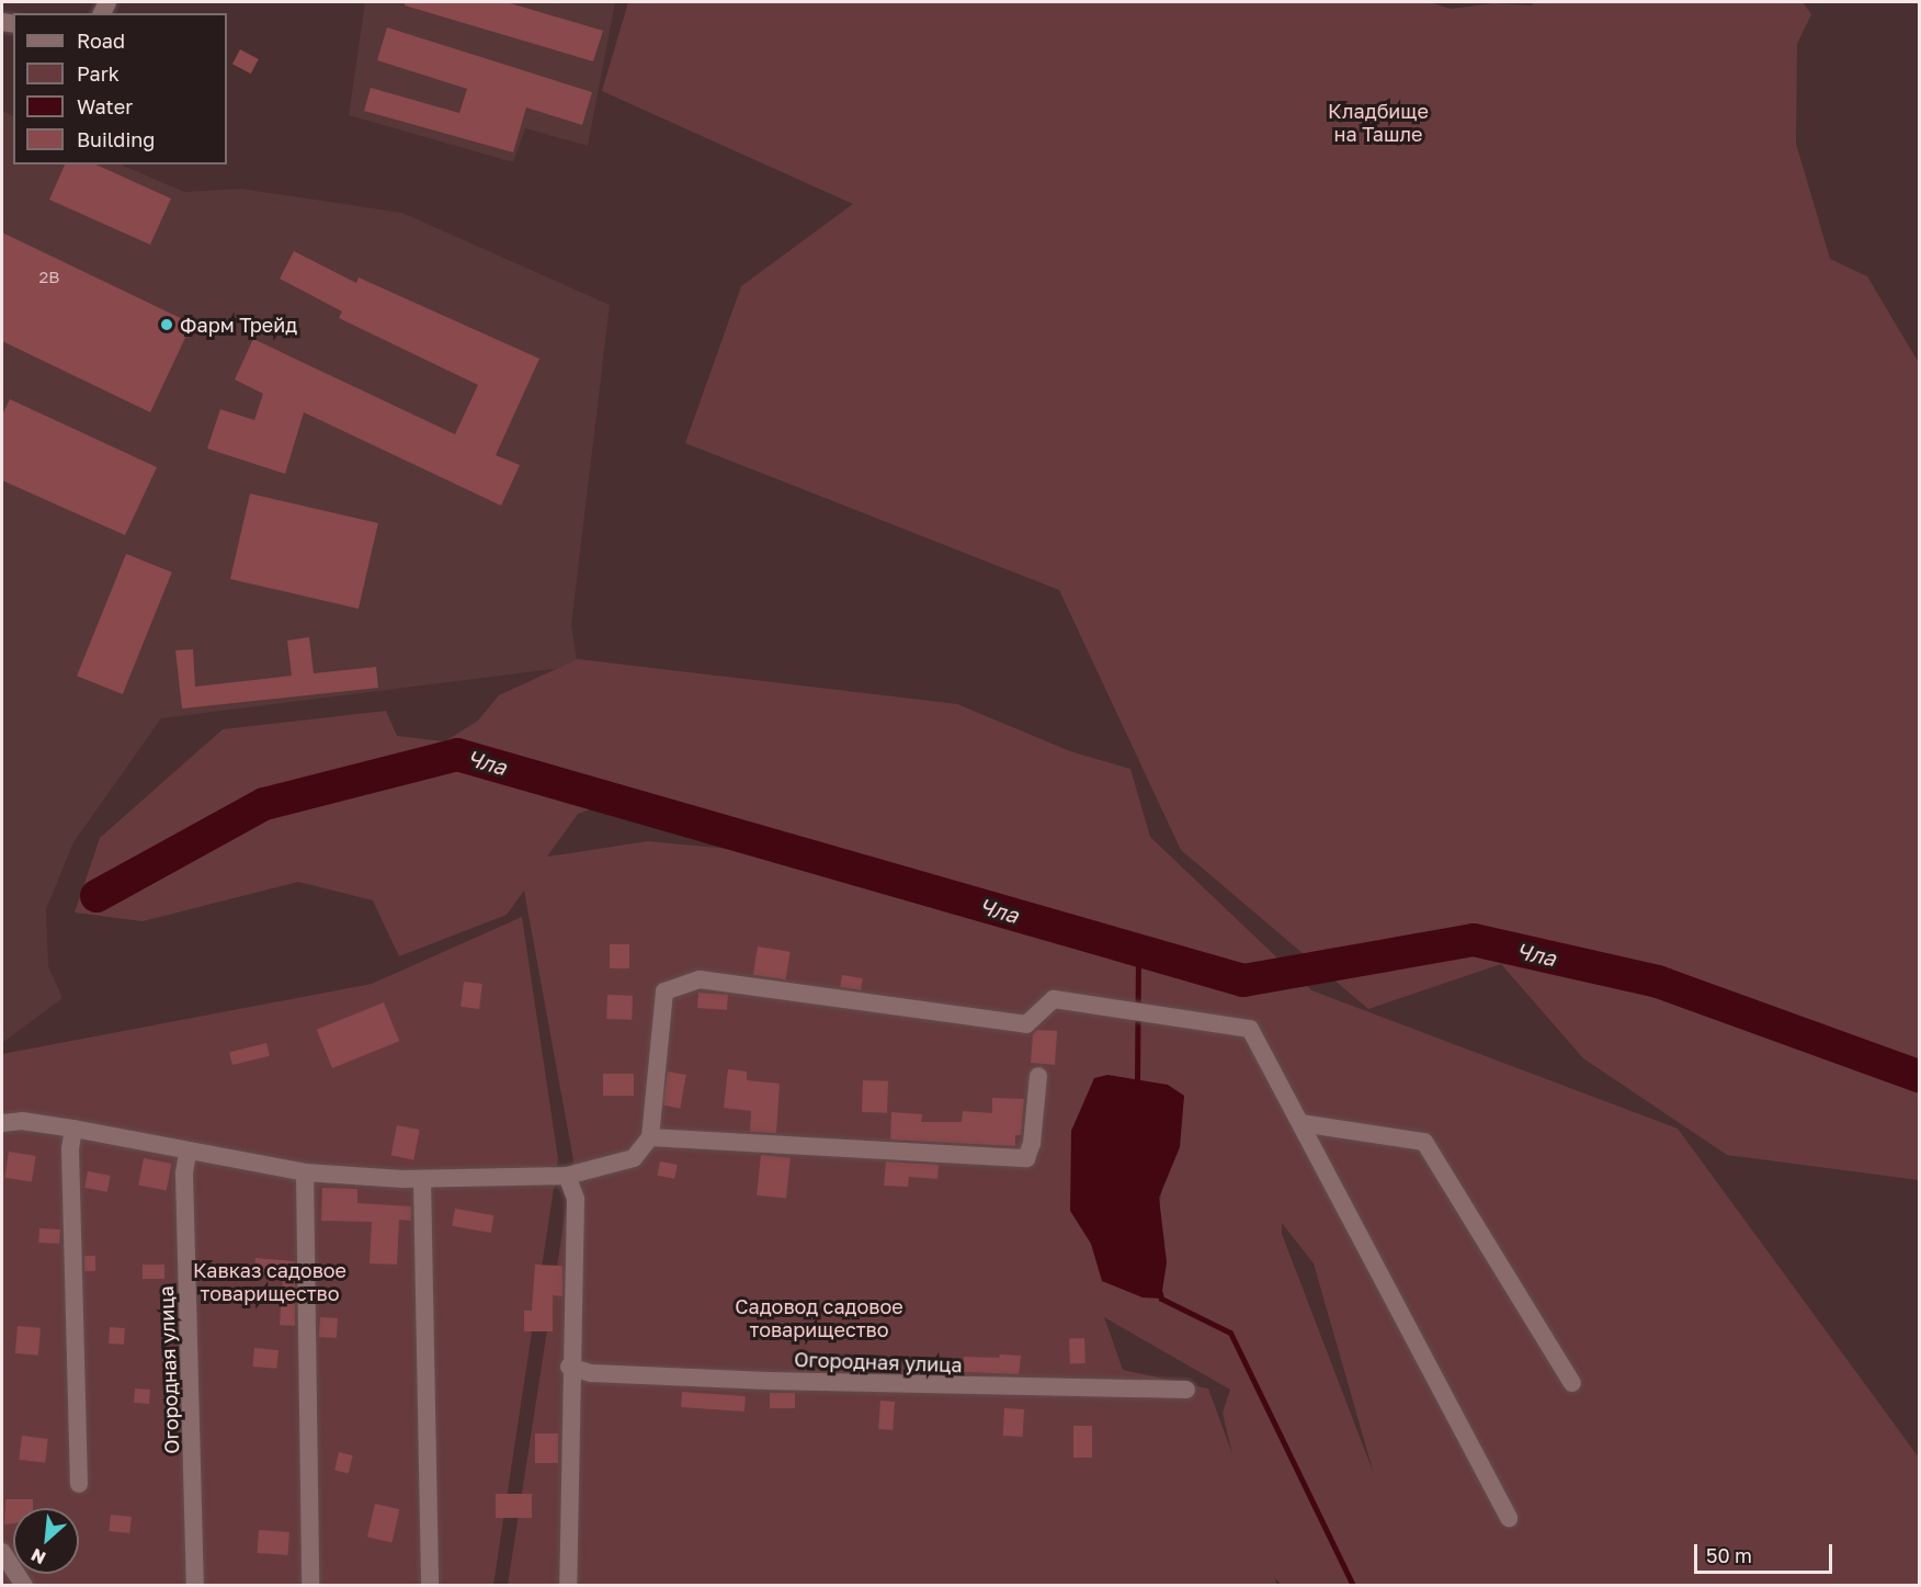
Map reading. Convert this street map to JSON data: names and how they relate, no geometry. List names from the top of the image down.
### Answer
{
  "streets": {
    "street": ["Огородная улица"]
  },
  "water": ["Чла"],
  "parks": ["Кладбище на Ташле", "Кавказ садовое товарищество", "Садовод садовое товарищество"],
  "places": ["Фарм Трейд"],
  "house_numbers": ["2В"],
  "legend": [
    "Road",
    "Park",
    "Water",
    "Building"
  ],
  "scale_bar": "50 m",
  "north": "bottom left"
}
